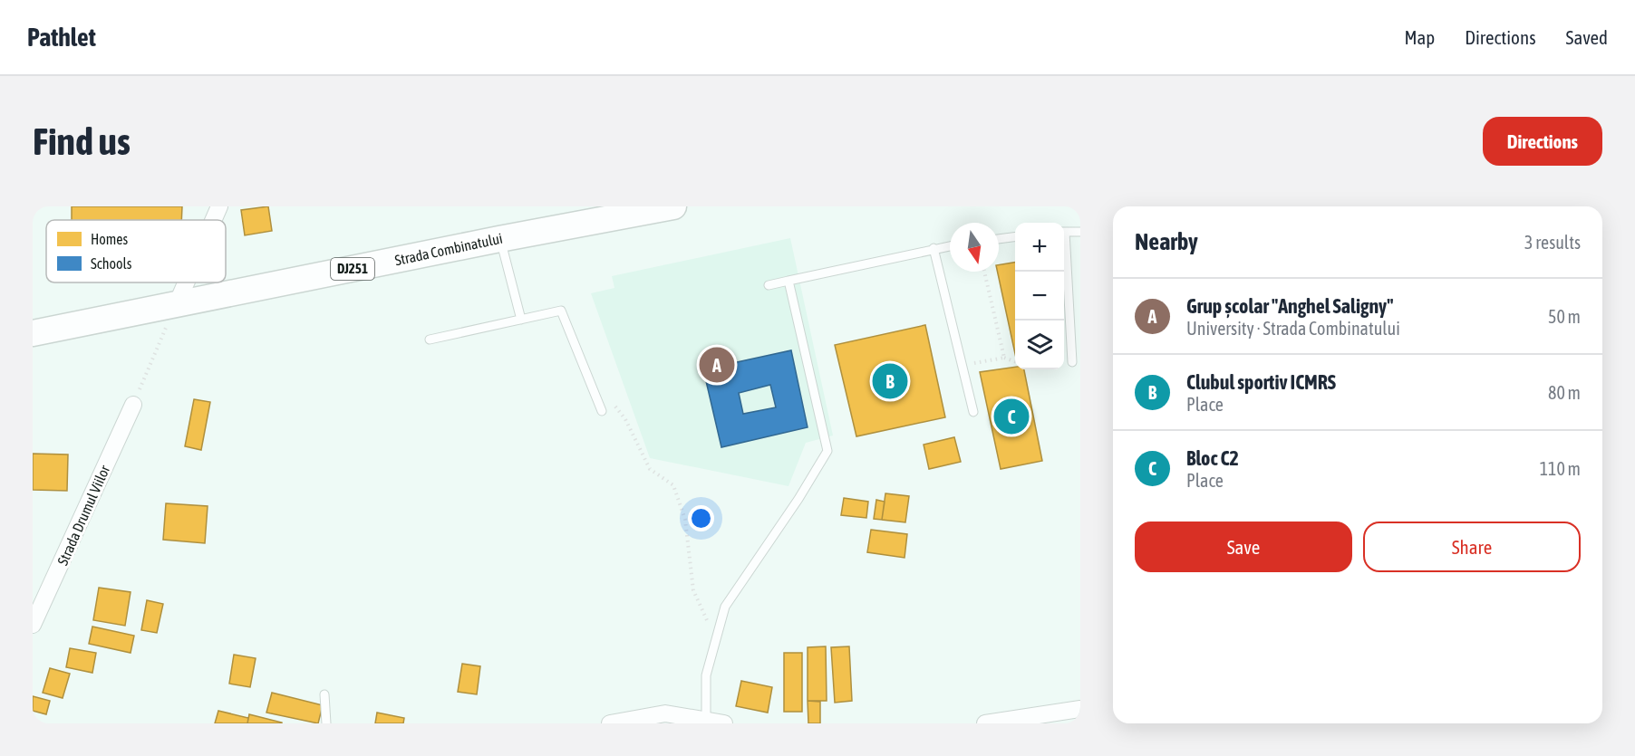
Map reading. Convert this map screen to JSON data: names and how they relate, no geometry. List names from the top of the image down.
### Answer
{
  "streets": {
    "main road": ["Strada Combinatului", "DJ251"],
    "street": ["Strada Drumul Viilor"]
  },
  "legend": ["Homes", "Schools"],
  "north": "bottom",
  "page": {
    "header": "Pathlet",
    "nav": ["Map", "Directions", "Saved"],
    "buttons": [
      "Directions",
      ["Save", "Share"]
    ],
    "title": "Find us",
    "heading": ["Nearby", "3 results"],
    "map_buttons": ["+", "−"],
    "list": [
      {
        "mark": "A",
        "name": "Grup școlar \"Anghel Saligny\"",
        "note": "University · Strada Combinatului",
        "value": "50 m"
      },
      {
        "mark": "B",
        "name": "Clubul sportiv ICMRS",
        "note": "Place",
        "value": "80 m"
      },
      {
        "mark": "C",
        "name": "Bloc C2",
        "note": "Place",
        "value": "110 m"
      }
    ],
    "pins": ["A", "B", "C"]
  }
}
